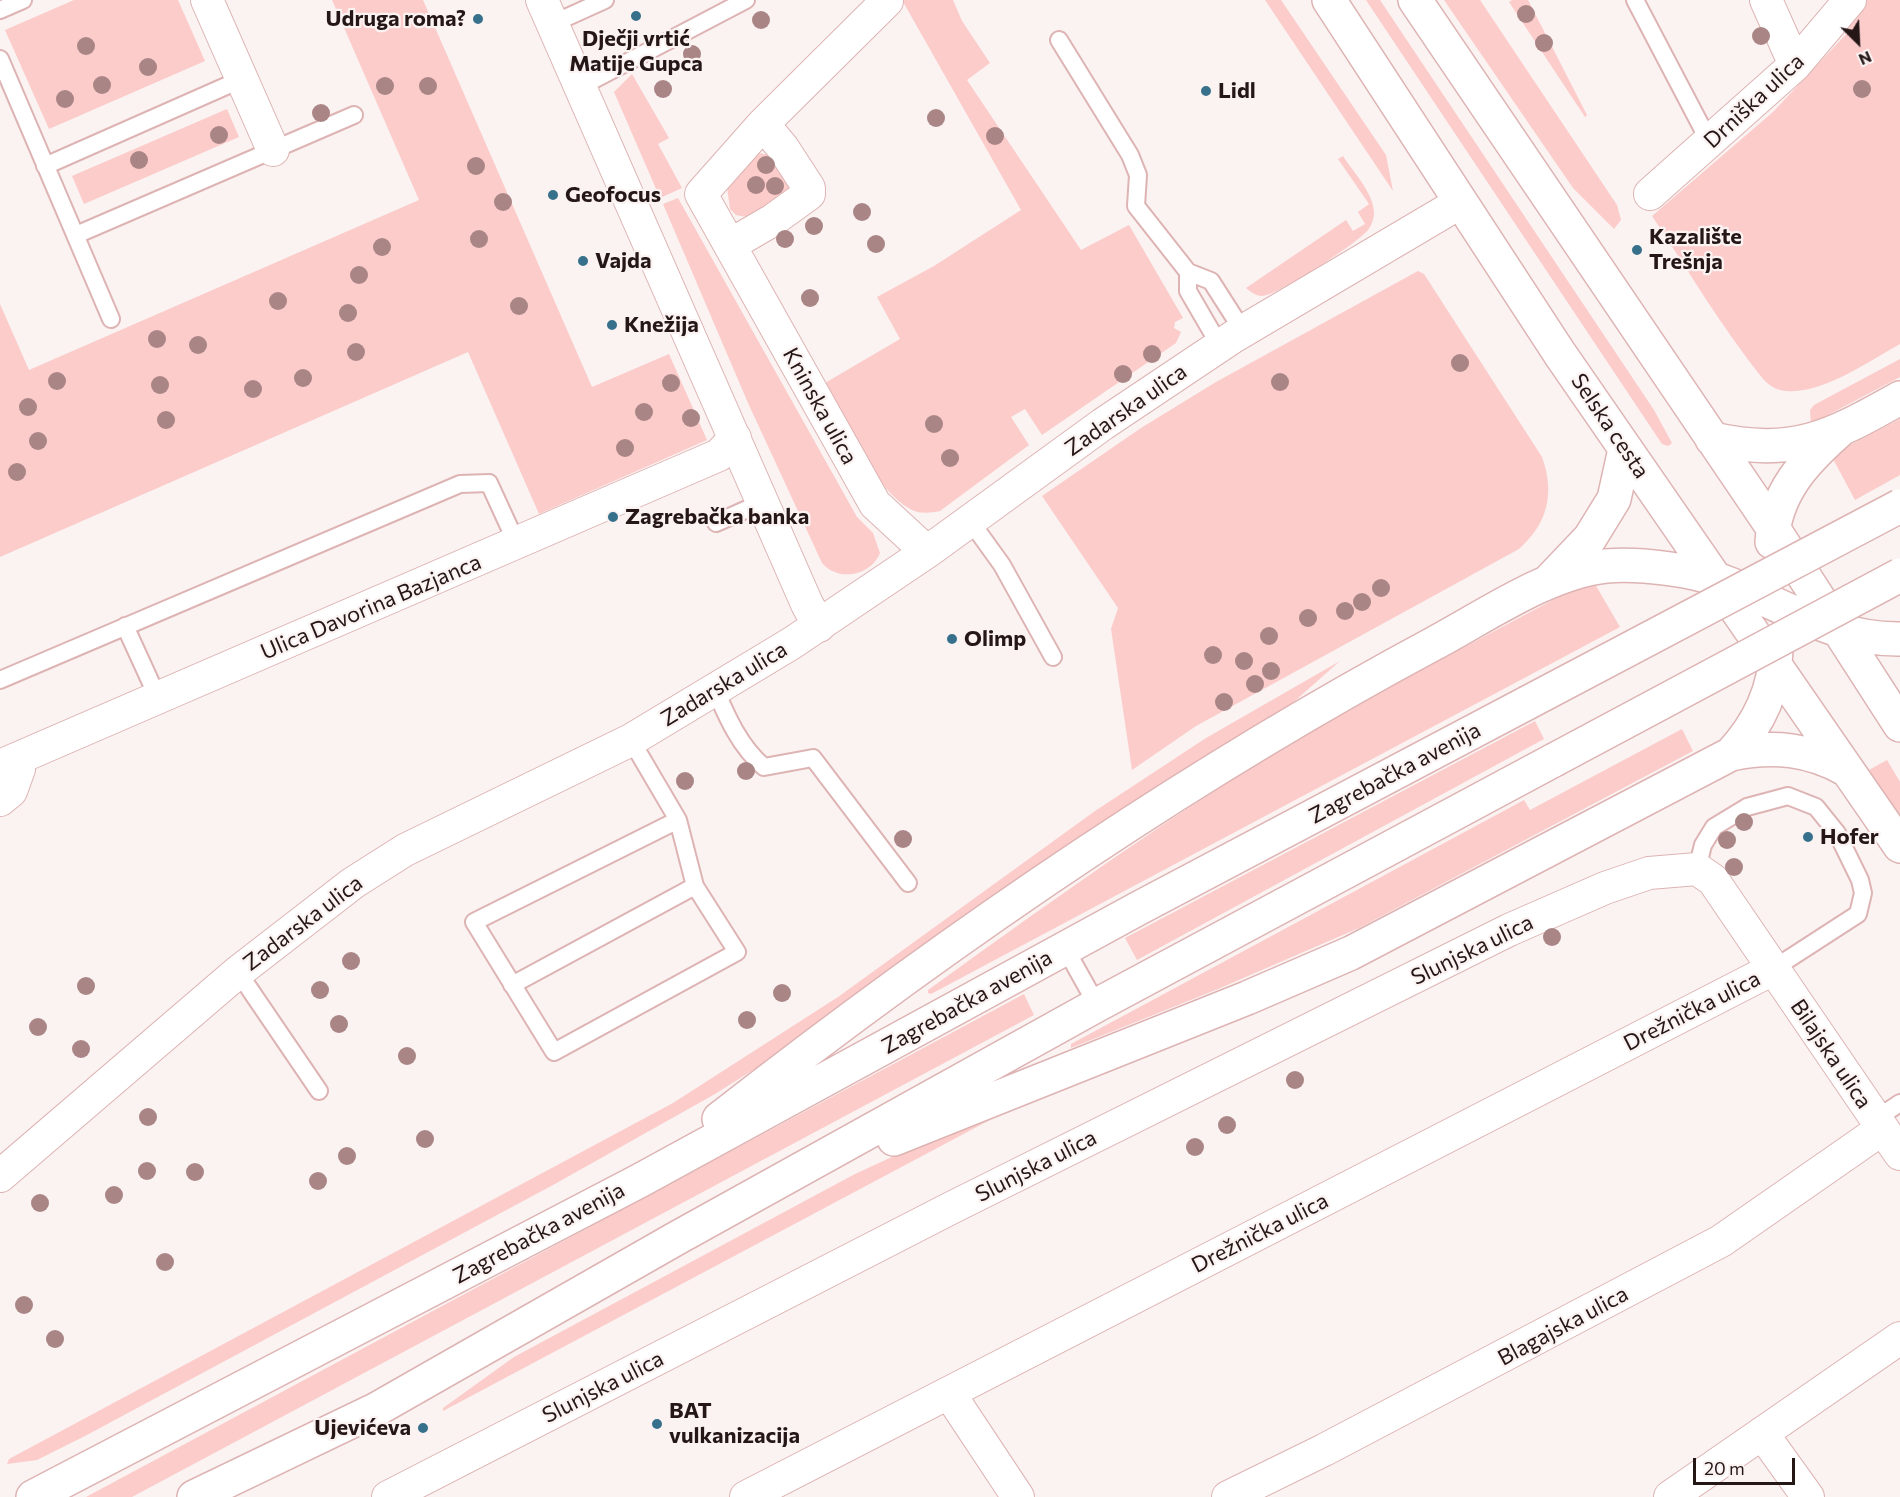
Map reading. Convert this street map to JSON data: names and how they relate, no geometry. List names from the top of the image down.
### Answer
{
  "streets": {
    "main road": ["Selska cesta", "Zagrebačka avenija"],
    "street": [
      "Drniška ulica",
      "Kninska ulica",
      "Zadarska ulica",
      "Ulica Davorina Bazjanca",
      "Slunjska ulica",
      "Drežnička ulica",
      "Bilajska ulica",
      "Blagajska ulica"
    ]
  },
  "crossings": [
    ["Kninska ulica", "Zadarska ulica"],
    ["Zadarska ulica", "Selska cesta"],
    ["Slunjska ulica", "Drežnička ulica"],
    ["Slunjska ulica", "Bilajska ulica"],
    ["Drežnička ulica", "Bilajska ulica"],
    ["Bilajska ulica", "Blagajska ulica"]
  ],
  "places": [
    "Dječji vrtić Matije Gupca",
    "Udruga roma?",
    "Lidl",
    "Geofocus",
    "Kazalište Trešnja",
    "Vajda",
    "Knežija",
    "Zagrebačka banka",
    "Olimp",
    "Hofer",
    "BAT vulkanizacija",
    "Ujevićeva"
  ],
  "scale_bar": "20 m",
  "north": "bottom right"
}
